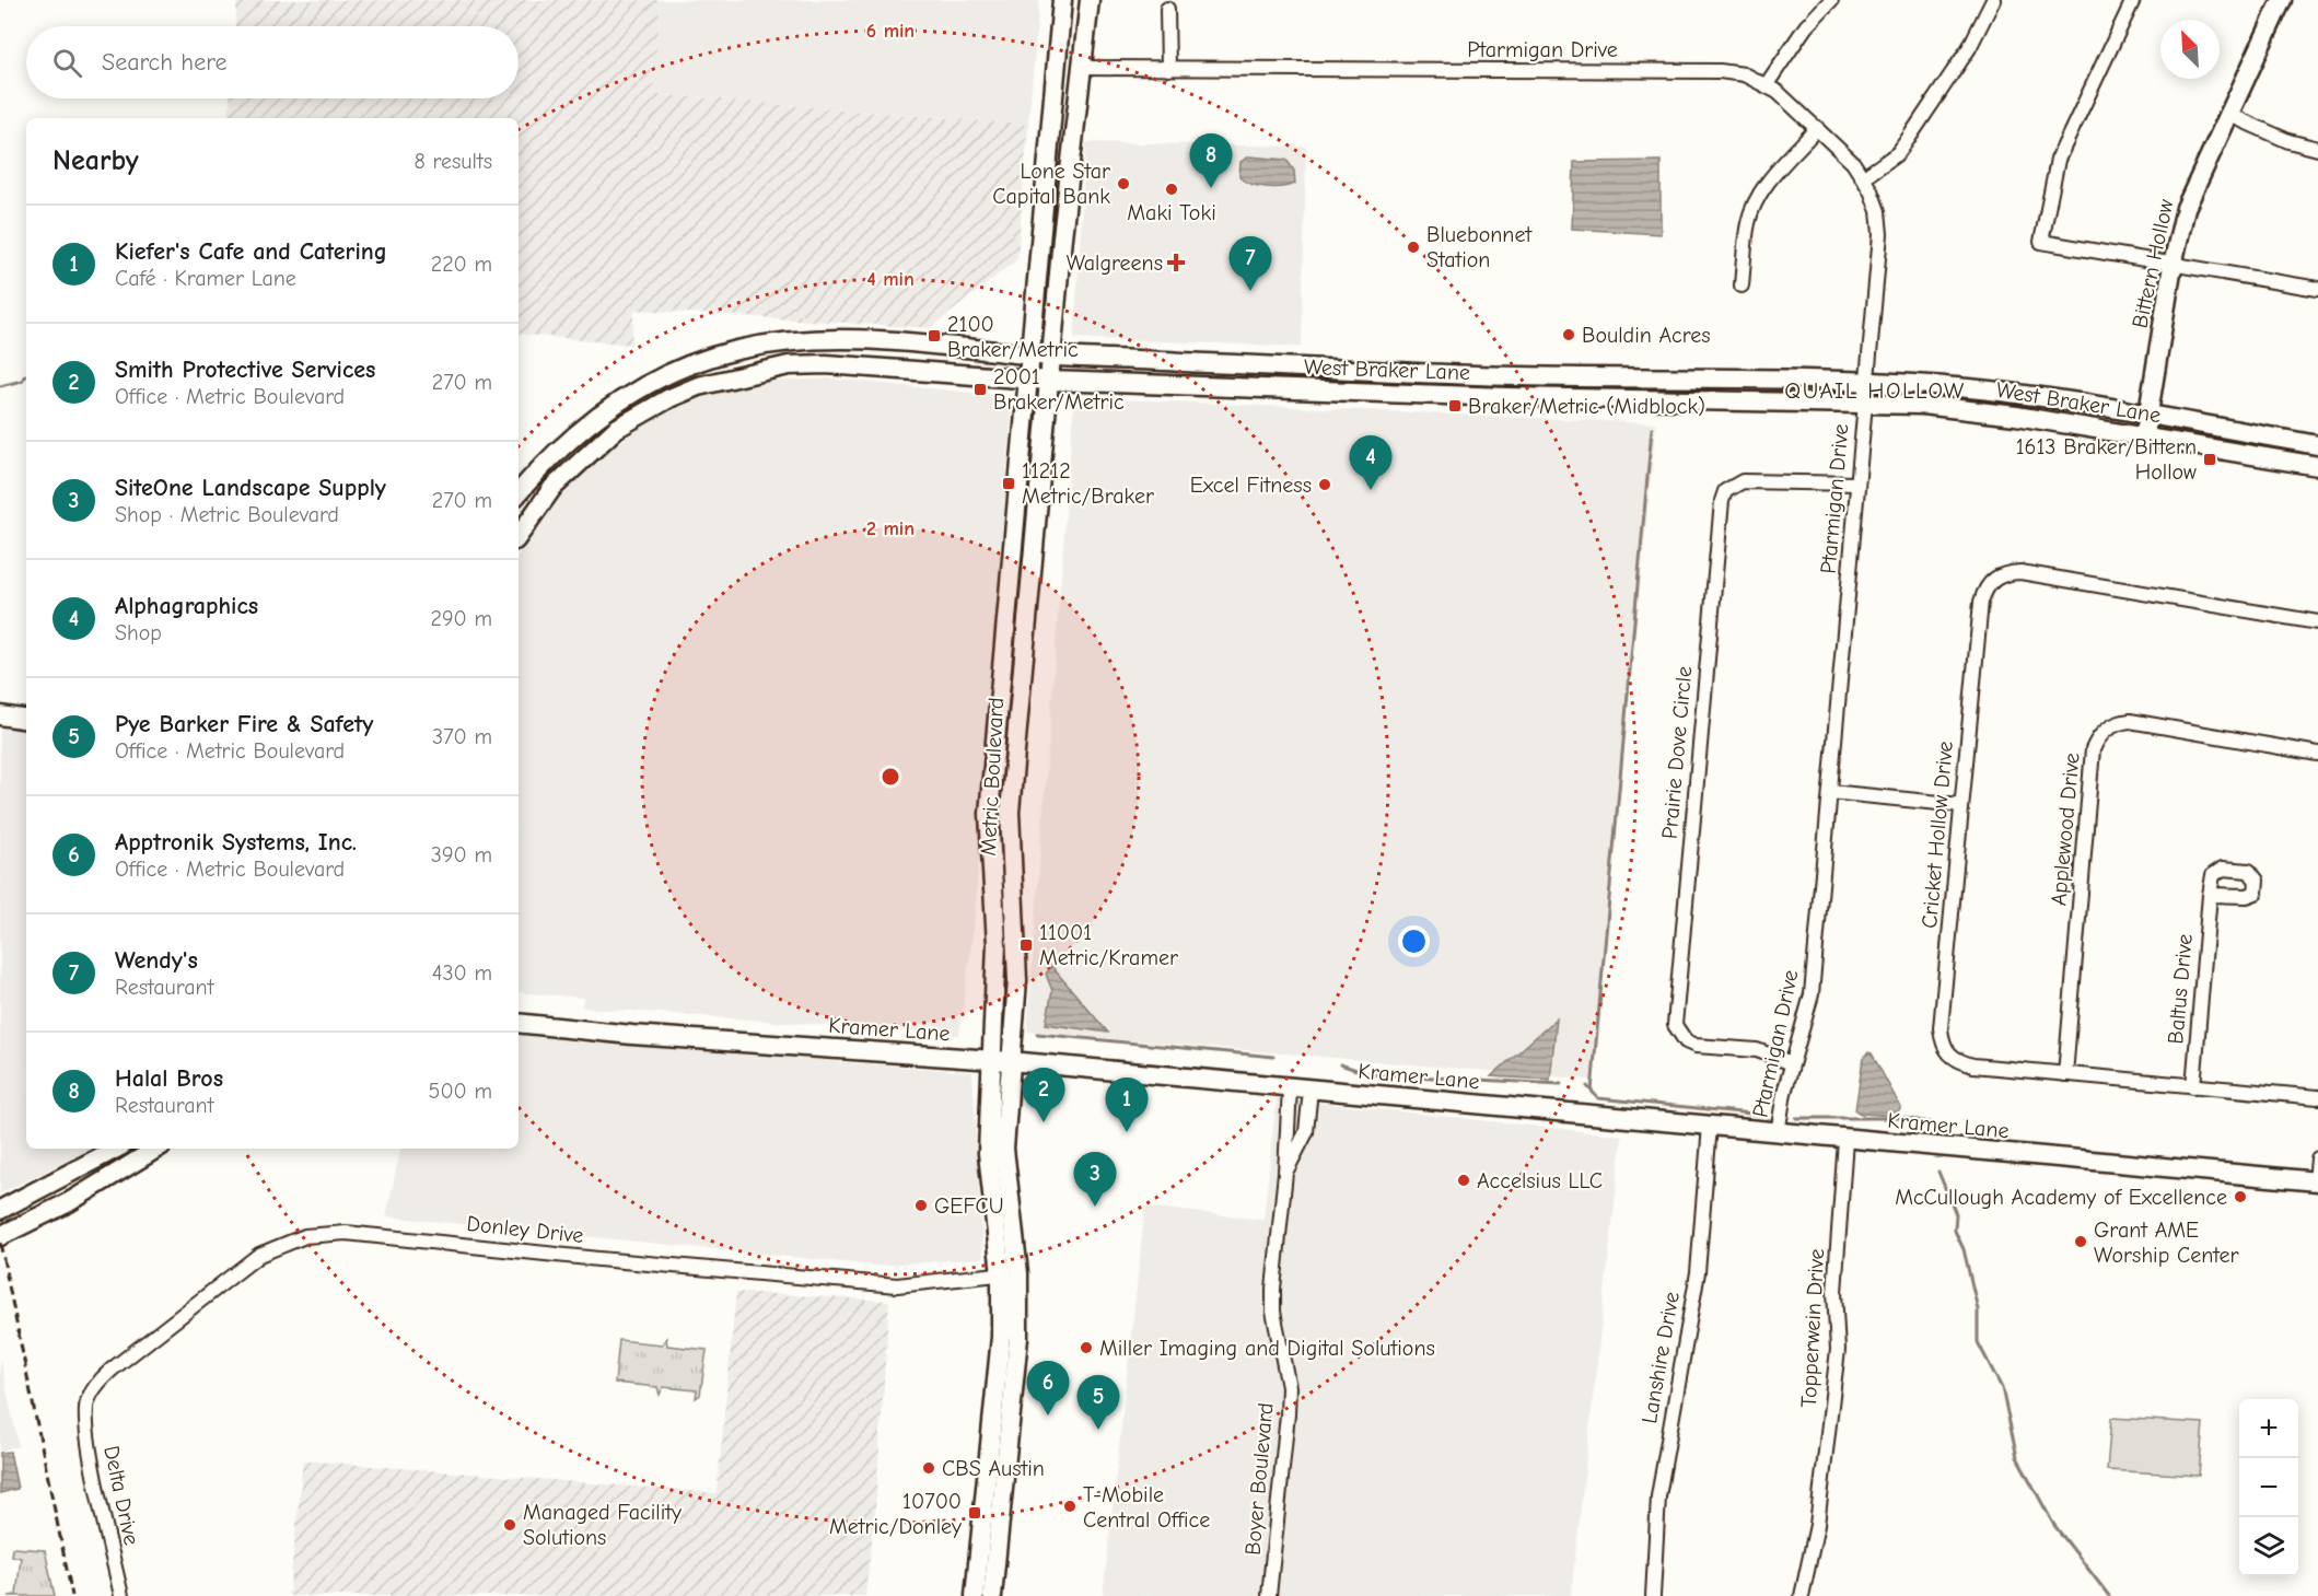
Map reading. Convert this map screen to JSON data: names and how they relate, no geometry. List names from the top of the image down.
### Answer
{
  "streets": {
    "main road": [
      "Bittern Hollow",
      "West Braker Lane",
      "Metric Boulevard",
      "Kramer Lane"
    ],
    "street": [
      "Ptarmigan Drive",
      "Prairie Dove Circle",
      "Applewood Drive",
      "Cricket Hollow Drive",
      "Baltus Drive",
      "Donley Drive",
      "Topperwein Drive",
      "Lanshire Drive",
      "Boyer Boulevard",
      "Delta Drive"
    ]
  },
  "crossings": [
    ["Ptarmigan Drive", "West Braker Lane"],
    ["Ptarmigan Drive", "Prairie Dove Circle"],
    ["Ptarmigan Drive", "Metric Boulevard"],
    ["Ptarmigan Drive", "Kramer Lane"],
    ["Bittern Hollow", "West Braker Lane"],
    ["West Braker Lane", "Metric Boulevard"],
    ["Metric Boulevard", "Kramer Lane"],
    ["Metric Boulevard", "Donley Drive"],
    ["Applewood Drive", "Cricket Hollow Drive"],
    ["Cricket Hollow Drive", "Baltus Drive"],
    ["Kramer Lane", "Topperwein Drive"],
    ["Kramer Lane", "Lanshire Drive"],
    ["Kramer Lane", "Boyer Boulevard"],
    ["Donley Drive", "Delta Drive"]
  ],
  "districts": ["QUAIL HOLLOW"],
  "places": {
    "other": [
      "Lone Star Capital Bank",
      "Maki Toki",
      "Bluebonnet Station",
      "Bouldin Acres",
      "Excel Fitness",
      "Accelsius LLC",
      "McCullough Academy of Excellence",
      "GEFCU",
      "Grant AME Worship Center",
      "Miller Imaging and Digital Solutions",
      "CBS Austin",
      "T-Mobile Central Office",
      "Managed Facility Solutions"
    ],
    "health": ["Walgreens"],
    "transit": [
      "2100 Braker/Metric",
      "2001 Braker/Metric",
      "Braker/Metric (Midblock)",
      "1613 Braker/Bittern Hollow",
      "11212 Metric/Braker",
      "11001 Metric/Kramer",
      "10700 Metric/Donley"
    ]
  },
  "north": "top left",
  "page": {
    "search": "Search here",
    "heading": ["Nearby", "8 results"],
    "pins": [
      "8",
      "7",
      "4",
      "2",
      "1",
      "3",
      "6",
      "5"
    ],
    "list": [
      {
        "mark": "1",
        "name": "Kiefer's Cafe and Catering",
        "note": "Café · Kramer Lane",
        "value": "220 m"
      },
      {
        "mark": "2",
        "name": "Smith Protective Services",
        "note": "Office · Metric Boulevard",
        "value": "270 m"
      },
      {
        "mark": "3",
        "name": "SiteOne Landscape Supply",
        "note": "Shop · Metric Boulevard",
        "value": "270 m"
      },
      {
        "mark": "4",
        "name": "Alphagraphics",
        "note": "Shop",
        "value": "290 m"
      },
      {
        "mark": "5",
        "name": "Pye Barker Fire & Safety",
        "note": "Office · Metric Boulevard",
        "value": "370 m"
      },
      {
        "mark": "6",
        "name": "Apptronik Systems, Inc.",
        "note": "Office · Metric Boulevard",
        "value": "390 m"
      },
      {
        "mark": "7",
        "name": "Wendy's",
        "note": "Restaurant",
        "value": "430 m"
      },
      {
        "mark": "8",
        "name": "Halal Bros",
        "note": "Restaurant",
        "value": "500 m"
      }
    ],
    "map_buttons": ["+", "−"]
  },
  "rings": ["6 min", "4 min", "2 min"]
}
